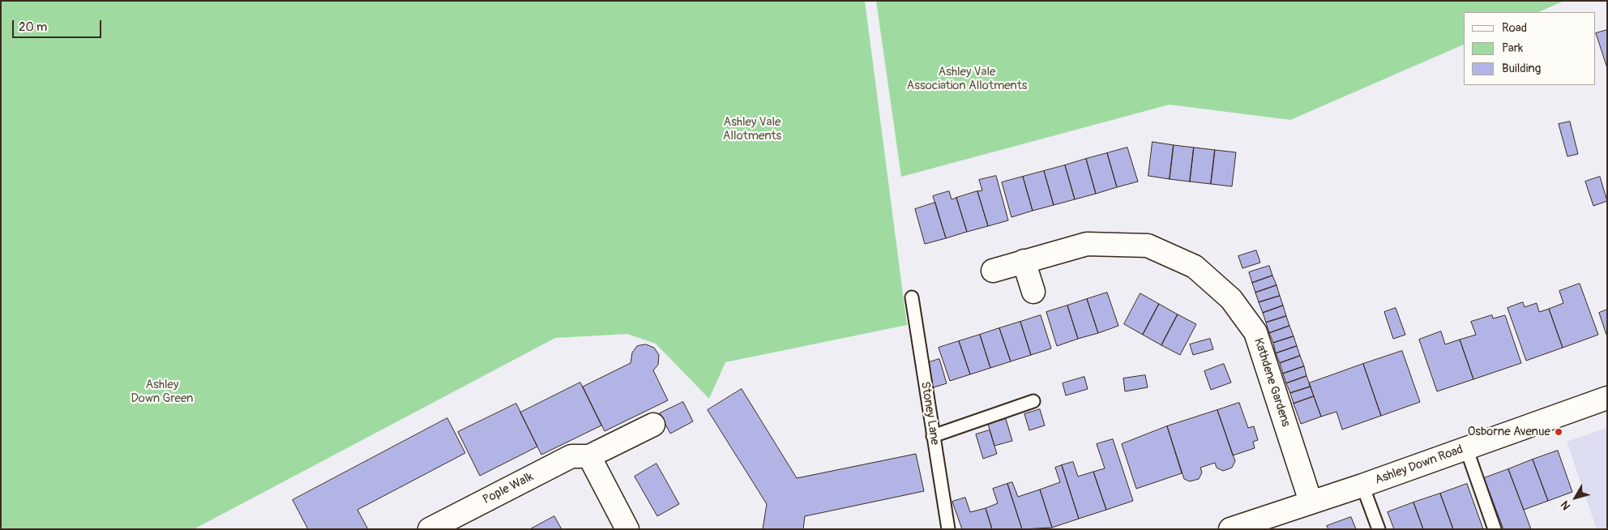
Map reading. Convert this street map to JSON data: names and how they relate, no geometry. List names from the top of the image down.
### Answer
{
  "streets": {
    "street": ["Kathdene Gardens", "Ashley Down Road", "Pople Walk"],
    "lane": ["Stoney Lane"]
  },
  "crossings": [
    ["Kathdene Gardens", "Ashley Down Road"]
  ],
  "parks": ["Ashley Vale Association Allotments", "Ashley Vale Allotments", "Ashley Down Green"],
  "places": ["Osborne Avenue"],
  "legend": ["Road", "Park", "Building"],
  "scale_bar": "20 m",
  "north": "bottom left"
}
